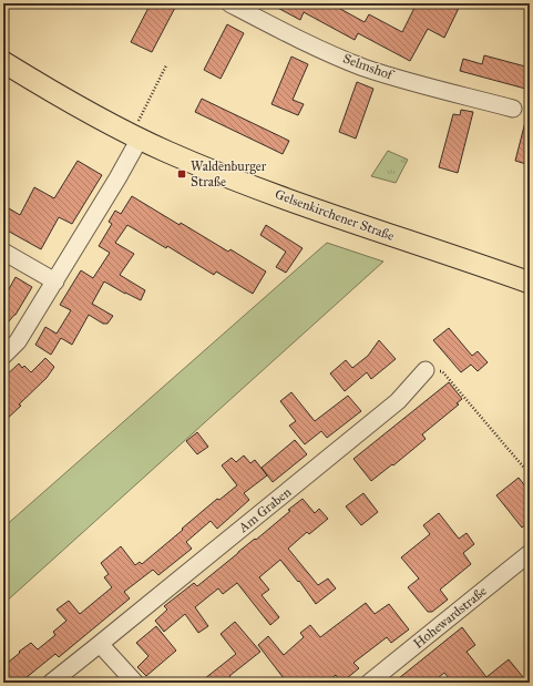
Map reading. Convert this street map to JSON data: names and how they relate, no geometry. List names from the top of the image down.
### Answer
{
  "streets": {
    "main road": ["Gelsenkirchener Straße"],
    "street": ["Selmshof", "Am Graben", "Hohewardstraße"]
  },
  "places": {
    "transit": ["Waldenburger Straße"]
  }
}
